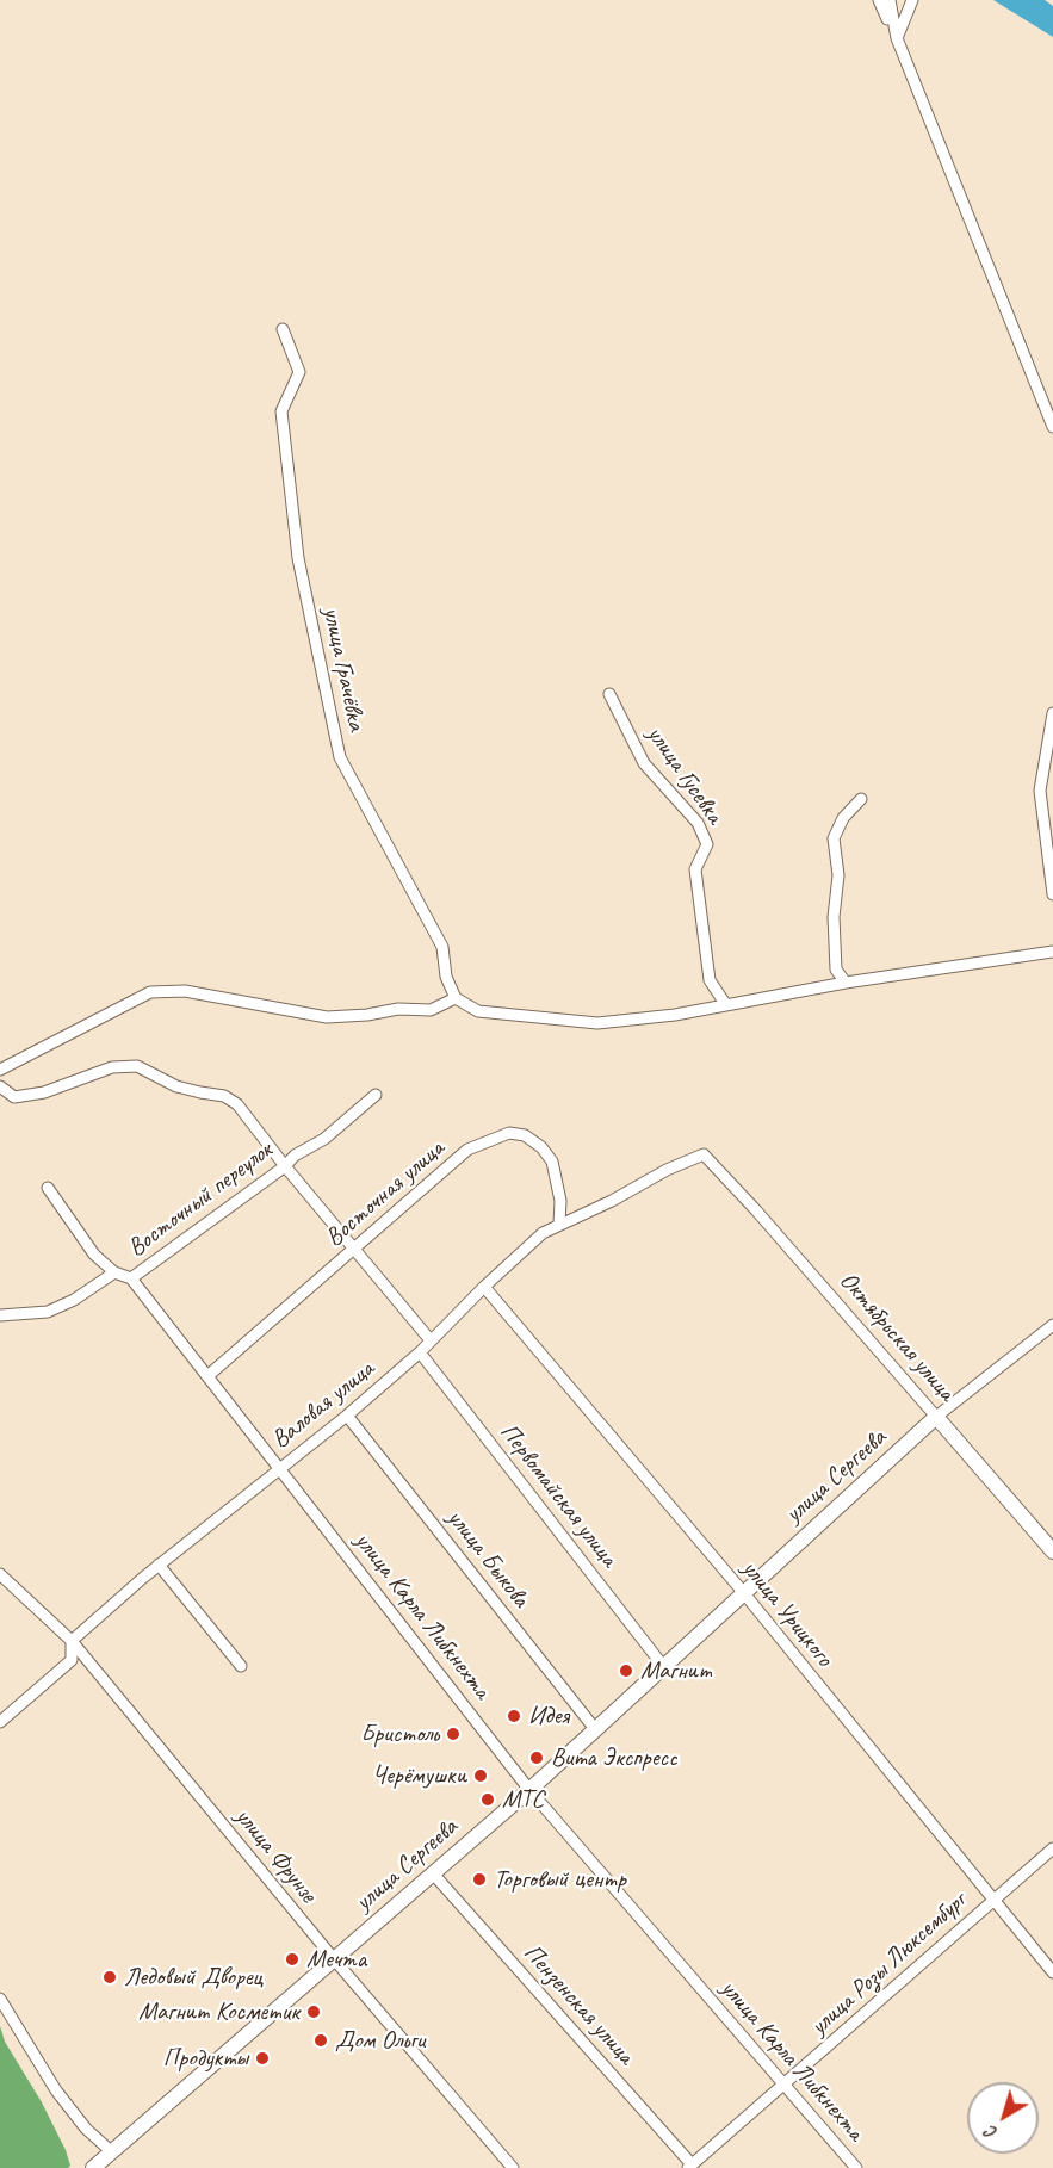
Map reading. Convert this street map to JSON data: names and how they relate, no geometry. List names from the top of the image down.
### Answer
{
  "streets": {
    "main road": ["Октябрьская улица", "улица Сергеева"],
    "street": [
      "улица Грачёвка",
      "улица Гусевка",
      "Восточная улица",
      "Восточный переулок",
      "Валовая улица",
      "Первомайская улица",
      "улица Быкова",
      "улица Урицкого",
      "улица Карла Либкнехта",
      "улица Фрунзе",
      "улица Розы Люксембург",
      "Пензенская улица"
    ]
  },
  "crossings": [
    ["Восточная улица", "Валовая улица"],
    ["Восточная улица", "улица Карла Либкнехта"],
    ["Восточный переулок", "улица Карла Либкнехта"],
    ["Октябрьская улица", "Валовая улица"],
    ["Октябрьская улица", "улица Сергеева"],
    ["Валовая улица", "Первомайская улица"],
    ["Валовая улица", "улица Быкова"],
    ["Валовая улица", "улица Урицкого"],
    ["Валовая улица", "улица Карла Либкнехта"],
    ["Валовая улица", "улица Фрунзе"],
    ["улица Сергеева", "Первомайская улица"],
    ["улица Сергеева", "улица Быкова"],
    ["улица Сергеева", "улица Урицкого"],
    ["улица Сергеева", "улица Карла Либкнехта"],
    ["улица Сергеева", "улица Фрунзе"],
    ["улица Сергеева", "Пензенская улица"],
    ["улица Урицкого", "улица Розы Люксембург"],
    ["улица Карла Либкнехта", "улица Розы Люксембург"],
    ["улица Розы Люксембург", "Пензенская улица"]
  ],
  "places": [
    "Магнит",
    "Идея",
    "Бристоль",
    "Вита Экспресс",
    "Черёмушки",
    "МТС",
    "Торговый центр",
    "Мечта",
    "Ледовый Дворец",
    "Магнит Косметик",
    "Дом Ольги",
    "Продукты"
  ],
  "north": "bottom left"
}
